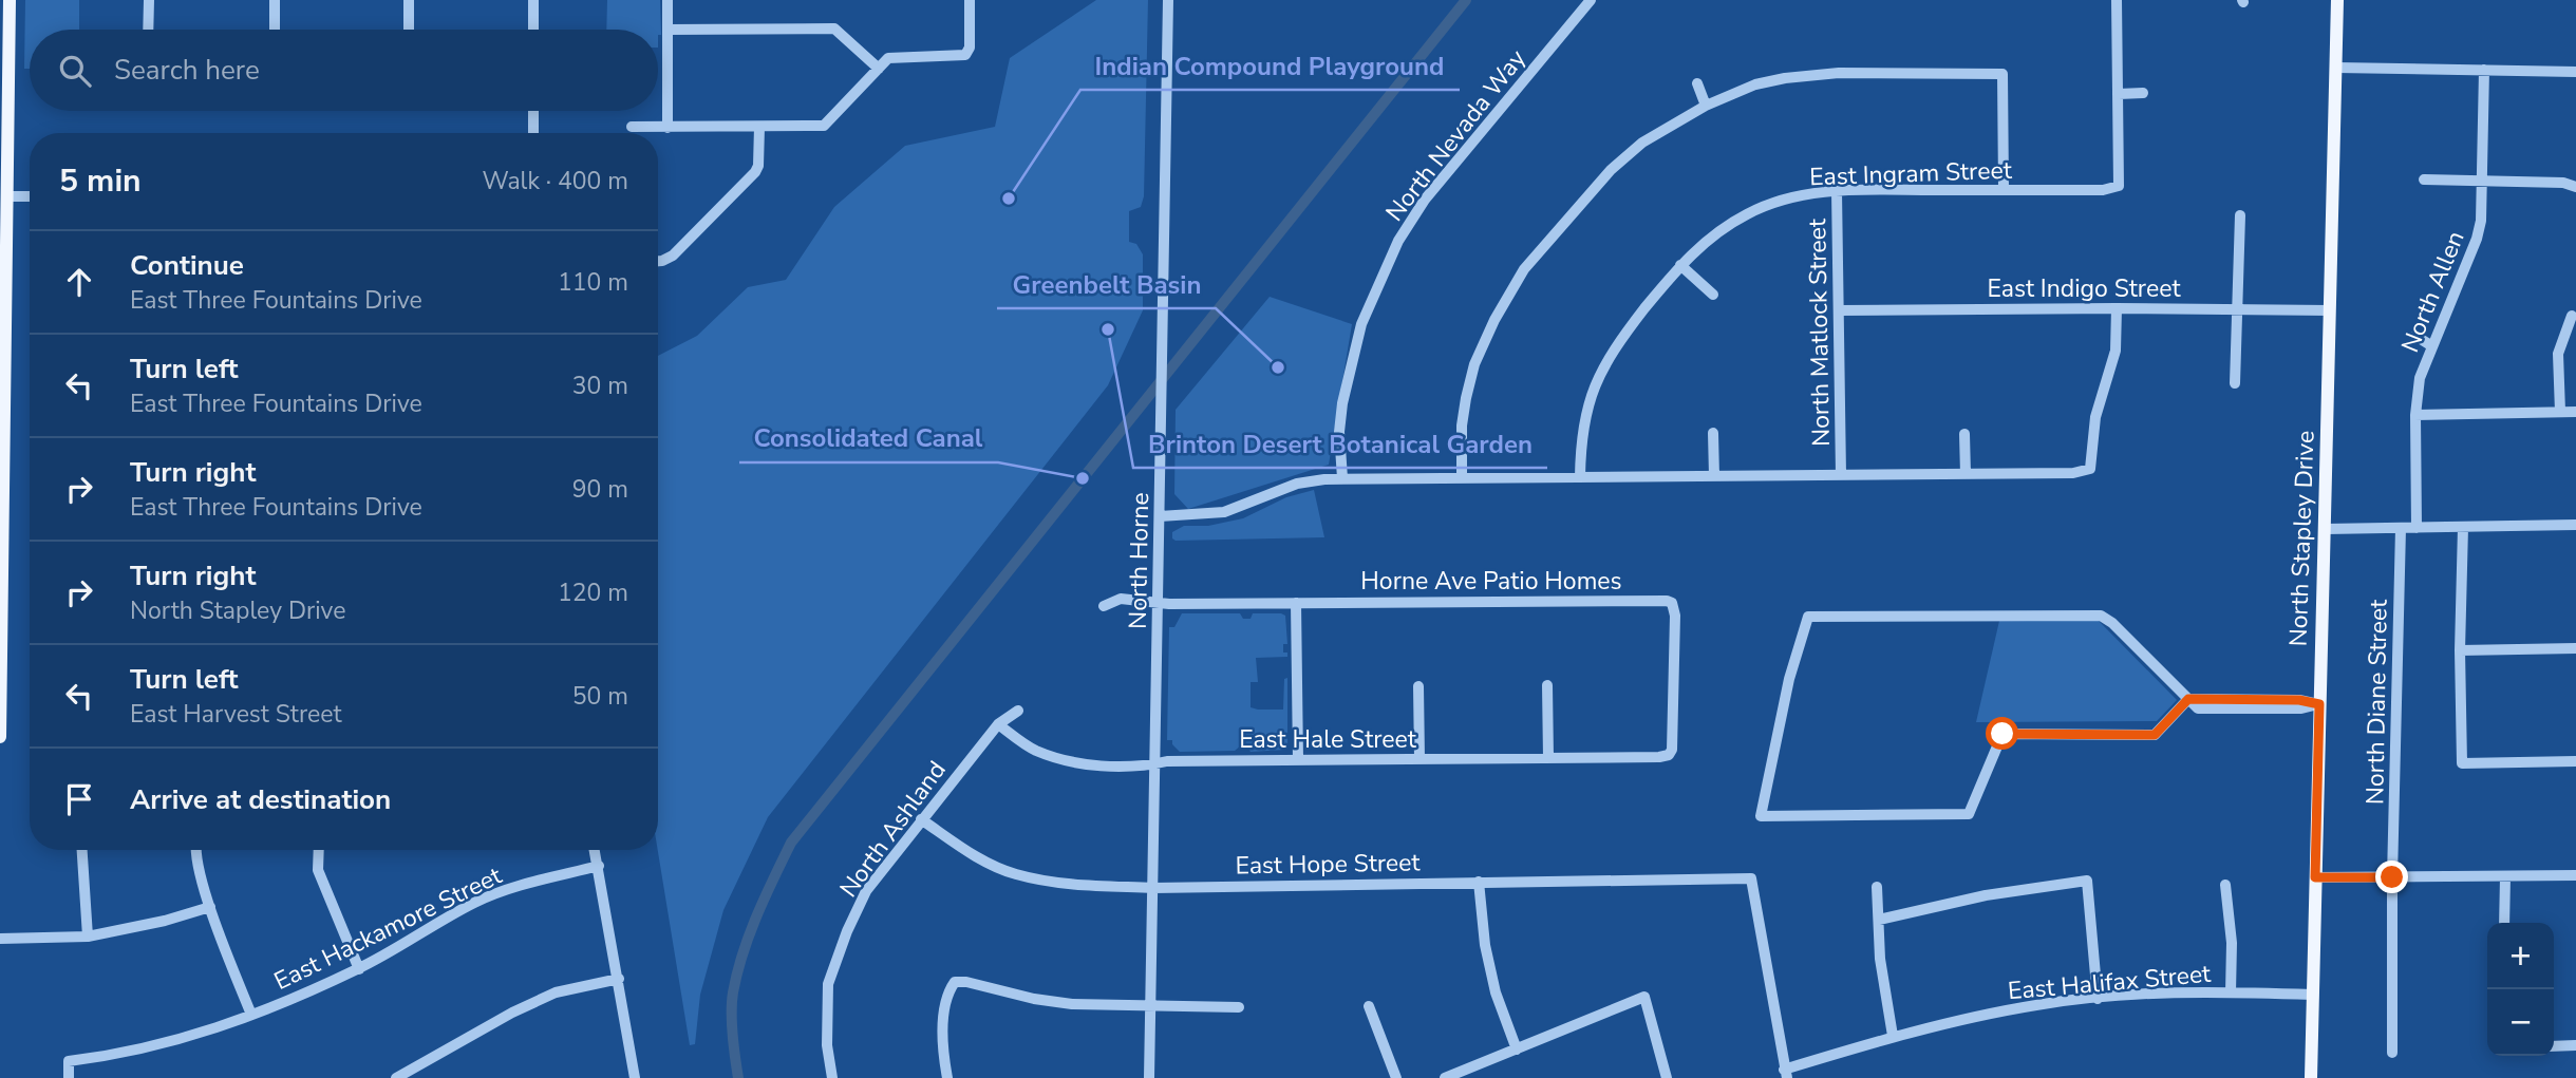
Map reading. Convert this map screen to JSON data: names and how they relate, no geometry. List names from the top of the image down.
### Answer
{
  "streets": {
    "main road": ["North Stapley Drive"],
    "street": [
      "North Nevada Way",
      "East Ingram Street",
      "East Indigo Street",
      "North Allen",
      "North Matlock Street",
      "North Horne",
      "Horne Ave Patio Homes",
      "North Diane Street",
      "East Hale Street",
      "North Ashland",
      "East Hope Street",
      "East Hackamore Street",
      "East Halifax Street"
    ]
  },
  "crossings": [
    ["East Ingram Street", "North Matlock Street"],
    ["East Indigo Street", "North Matlock Street"],
    ["East Indigo Street", "North Stapley Drive"],
    ["North Stapley Drive", "East Halifax Street"],
    ["North Horne", "Horne Ave Patio Homes"],
    ["North Horne", "East Hale Street"],
    ["North Horne", "East Hope Street"],
    ["Horne Ave Patio Homes", "East Hale Street"],
    ["East Hale Street", "North Ashland"],
    ["North Ashland", "East Hope Street"],
    ["East Hope Street", "East Halifax Street"]
  ],
  "places": [
    "Indian Compound Playground",
    "Brinton Desert Botanical Garden",
    "Greenbelt Basin",
    "Consolidated Canal"
  ],
  "page": {
    "search": "Search here",
    "heading": ["5 min", "Walk · 400 m"],
    "list": [
      ["Continue", "East Three Fountains Drive", "110 m"],
      ["Turn left", "East Three Fountains Drive", "30 m"],
      ["Turn right", "East Three Fountains Drive", "90 m"],
      ["Turn right", "North Stapley Drive", "120 m"],
      ["Turn left", "East Harvest Street", "50 m"],
      "Arrive at destination"
    ],
    "map_buttons": ["+", "−"]
  }
}
